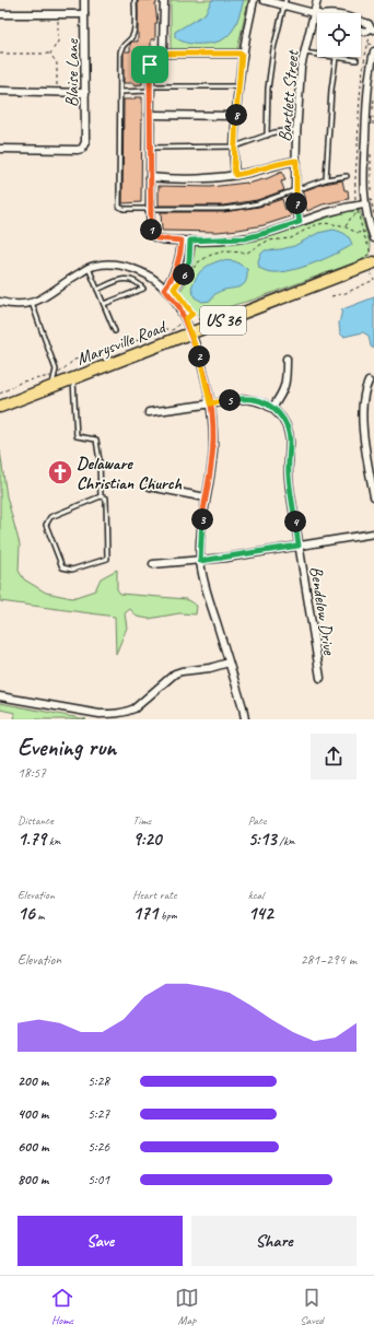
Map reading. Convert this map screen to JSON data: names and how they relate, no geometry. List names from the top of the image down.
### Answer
{
  "streets": {
    "highway": ["US 36", "Marysville Road"],
    "street": ["Blaise Lane", "Bartlett Street", "Bendelow Drive"]
  },
  "places": {
    "church": ["Delaware Christian Church"]
  },
  "page": {
    "pins": [
      "8",
      "7",
      "1",
      "6",
      "2",
      "5",
      "3",
      "4"
    ],
    "heading": ["Evening run", "18:57"],
    "stats": [
      ["Distance", "1.79 km"],
      ["Time", "9:20"],
      ["Pace", "5:13 /km"],
      ["Elevation", "16 m"],
      ["Heart rate", "171 bpm"],
      ["kcal", "142"]
    ],
    "chart": ["Elevation", "281–294 m"],
    "list": [
      {
        "name": "200 m",
        "note": "5:28"
      },
      {
        "name": "400 m",
        "note": "5:27"
      },
      {
        "name": "600 m",
        "note": "5:26"
      },
      {
        "name": "800 m",
        "note": "5:01"
      }
    ],
    "buttons": ["Save", "Share"],
    "tabs": ["Home", "Map", "Saved"]
  }
}
